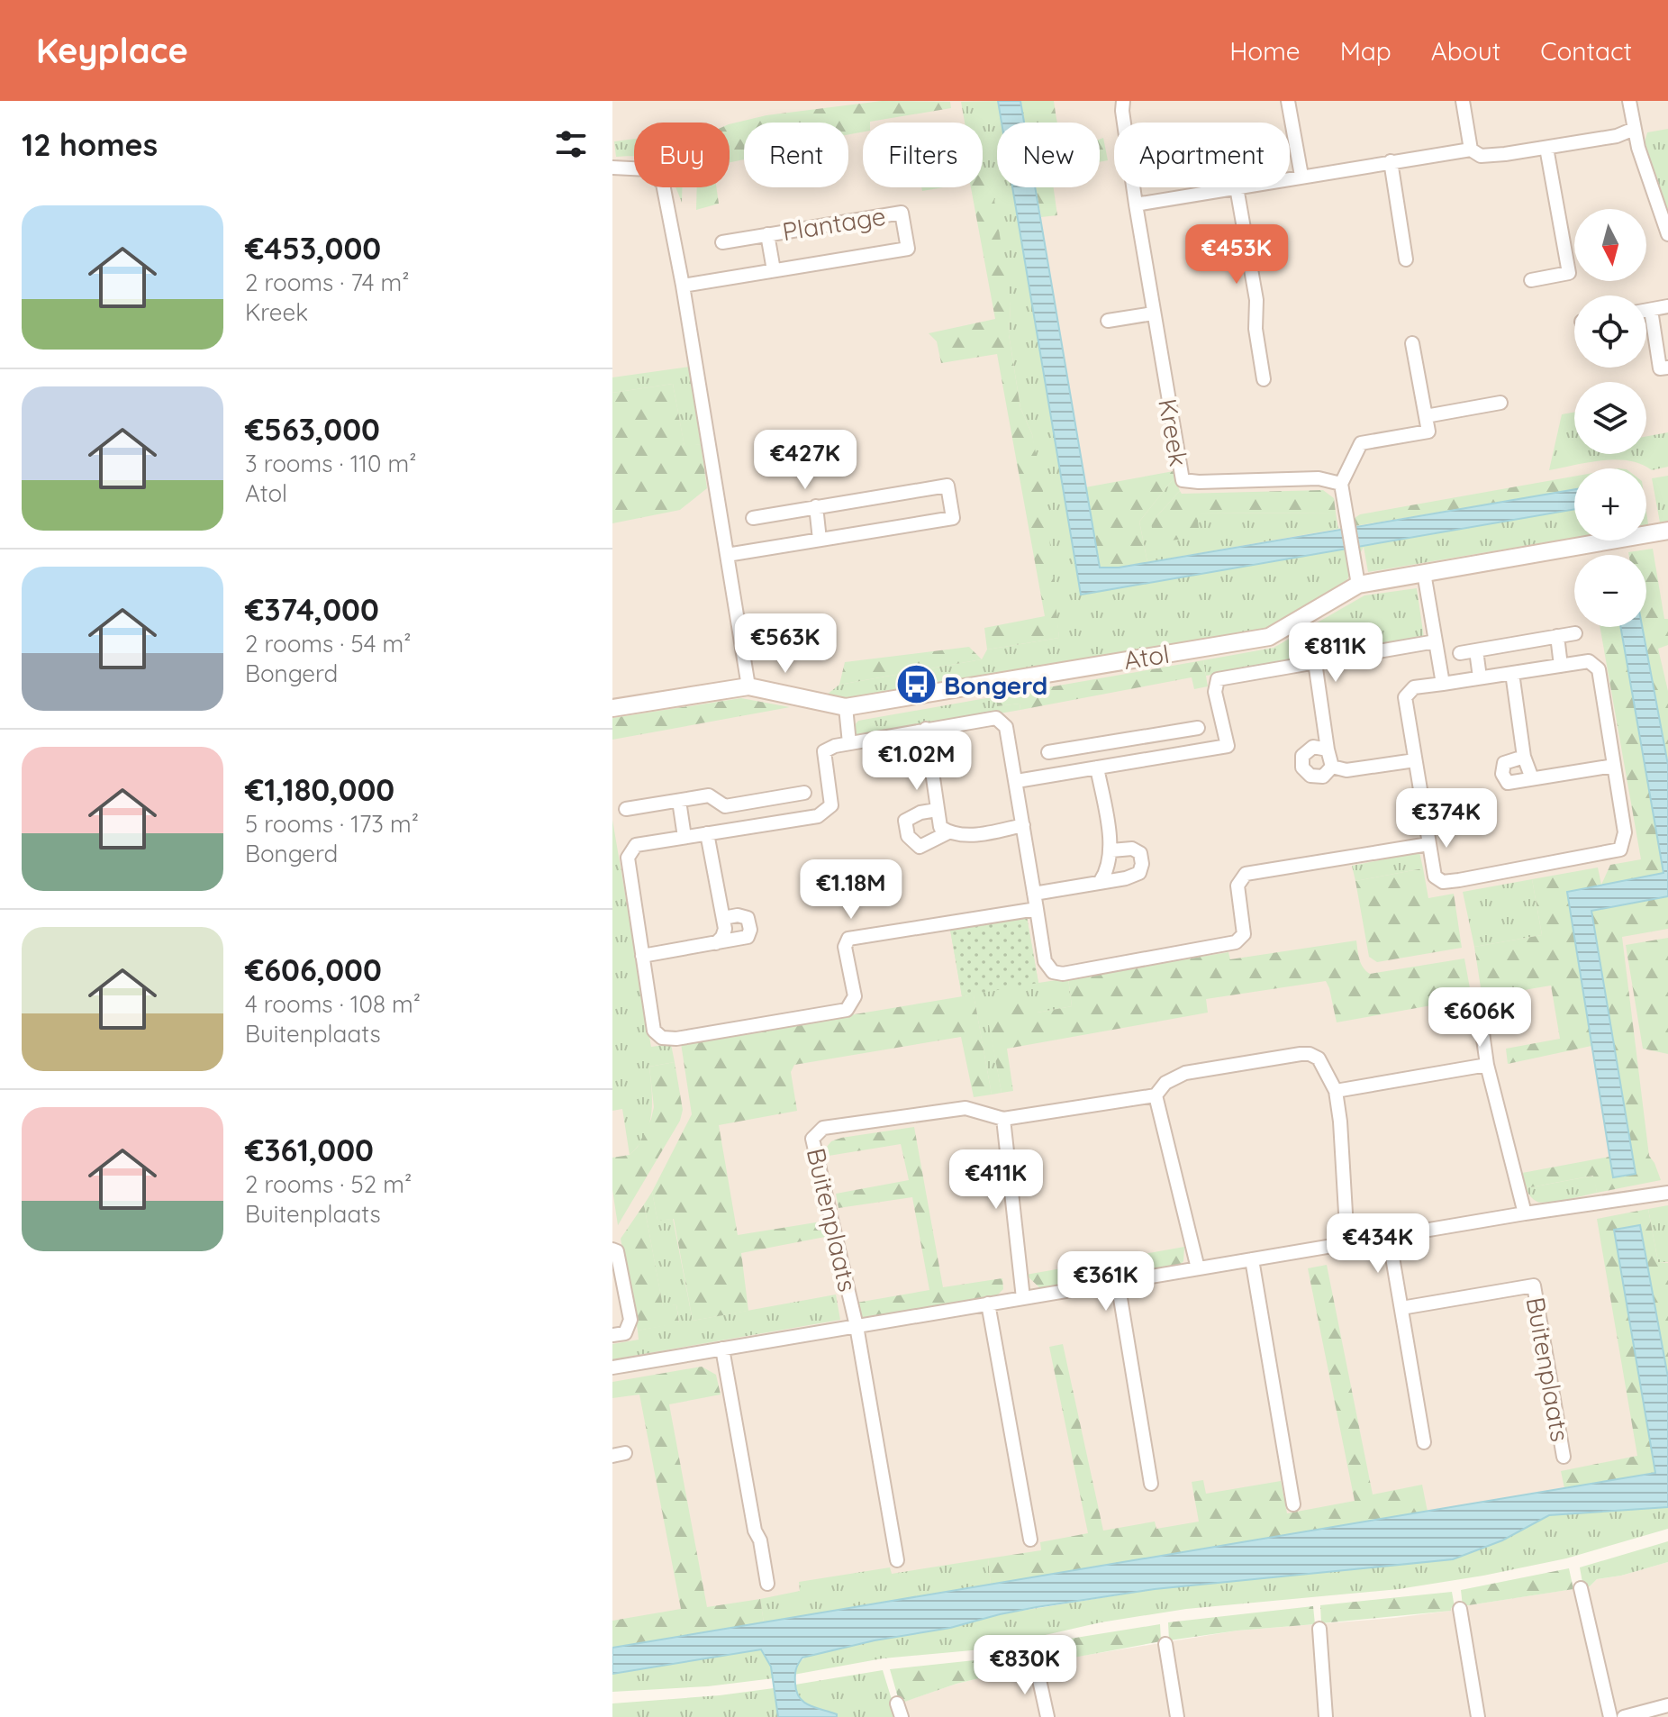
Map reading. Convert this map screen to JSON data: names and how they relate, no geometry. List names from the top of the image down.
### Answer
{
  "streets": {
    "street": [
      "Plantage",
      "Kreek",
      "Atol",
      "Buitenplaats"
    ]
  },
  "places": {
    "bus stop": ["Bongerd"]
  },
  "north": "bottom",
  "page": {
    "header": "Keyplace",
    "nav": [
      "Home",
      "Map",
      "About",
      "Contact"
    ],
    "heading": "12 homes",
    "chip": [
      "Buy",
      "Rent",
      "Filters",
      "New",
      "Apartment"
    ],
    "list": [
      {
        "name": "€453,000",
        "note": "2 rooms · 74 m² · Kreek"
      },
      {
        "name": "€563,000",
        "note": "3 rooms · 110 m² · Atol"
      },
      {
        "name": "€374,000",
        "note": "2 rooms · 54 m² · Bongerd"
      },
      {
        "name": "€1,180,000",
        "note": "5 rooms · 173 m² · Bongerd"
      },
      {
        "name": "€606,000",
        "note": "4 rooms · 108 m² · Buitenplaats"
      },
      {
        "name": "€361,000",
        "note": "2 rooms · 52 m² · Buitenplaats"
      }
    ],
    "map_buttons": ["+", "−"],
    "price": [
      "€453K",
      "€427K",
      "€563K",
      "€811K",
      "€1.02M",
      "€374K",
      "€1.18M",
      "€606K",
      "€411K",
      "€434K",
      "€361K",
      "€830K"
    ]
  }
}
